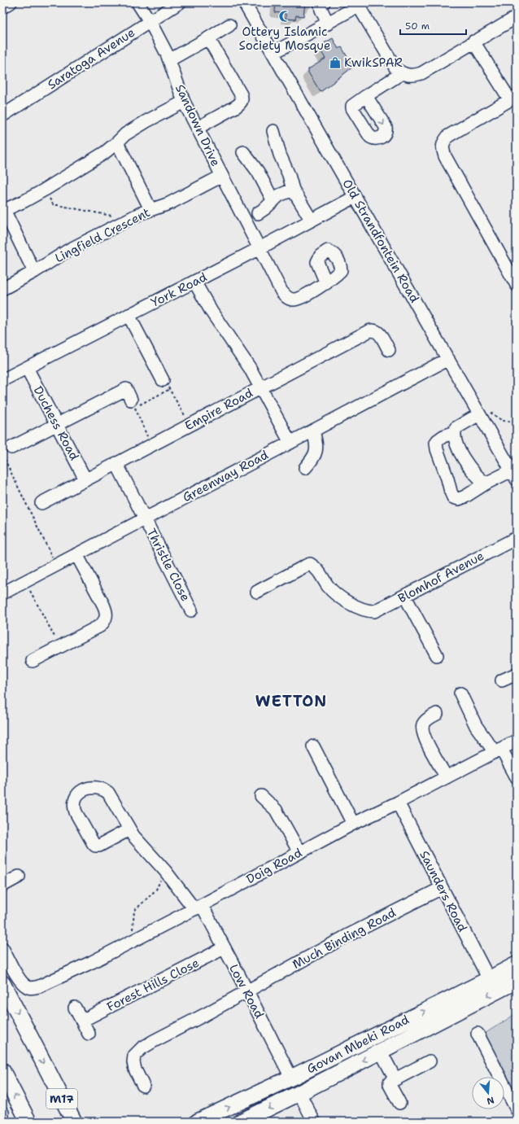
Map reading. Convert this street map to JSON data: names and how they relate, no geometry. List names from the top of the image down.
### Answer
{
  "streets": {
    "main road": ["Govan Mbeki Road", "M17"],
    "street": [
      "Saratoga Avenue",
      "Sandown Drive",
      "Lingfield Crescent",
      "Old Strandfontein Road",
      "York Road",
      "Empire Road",
      "Duchess Road",
      "Greenway Road",
      "Thristle Close",
      "Blomhof Avenue",
      "Doig Road",
      "Saunders Road",
      "Much Binding Road",
      "Forest Hills Close",
      "Low Road"
    ]
  },
  "crossings": [
    ["Saratoga Avenue", "Sandown Drive"],
    ["Sandown Drive", "Lingfield Crescent"],
    ["Sandown Drive", "York Road"],
    ["Old Strandfontein Road", "York Road"],
    ["Old Strandfontein Road", "Greenway Road"],
    ["York Road", "Duchess Road"],
    ["Empire Road", "Duchess Road"],
    ["Empire Road", "Thristle Close"],
    ["Greenway Road", "Thristle Close"],
    ["Doig Road", "Saunders Road"],
    ["Doig Road", "Low Road"],
    ["Saunders Road", "Much Binding Road"],
    ["Saunders Road", "Govan Mbeki Road"],
    ["Much Binding Road", "Low Road"],
    ["Forest Hills Close", "Low Road"],
    ["Low Road", "Govan Mbeki Road"]
  ],
  "districts": ["WETTON"],
  "places": {
    "mosque": ["Ottery Islamic Society Mosque"],
    "shop": ["KwikSPAR"]
  },
  "scale_bar": "50 m",
  "north": "bottom"
}
